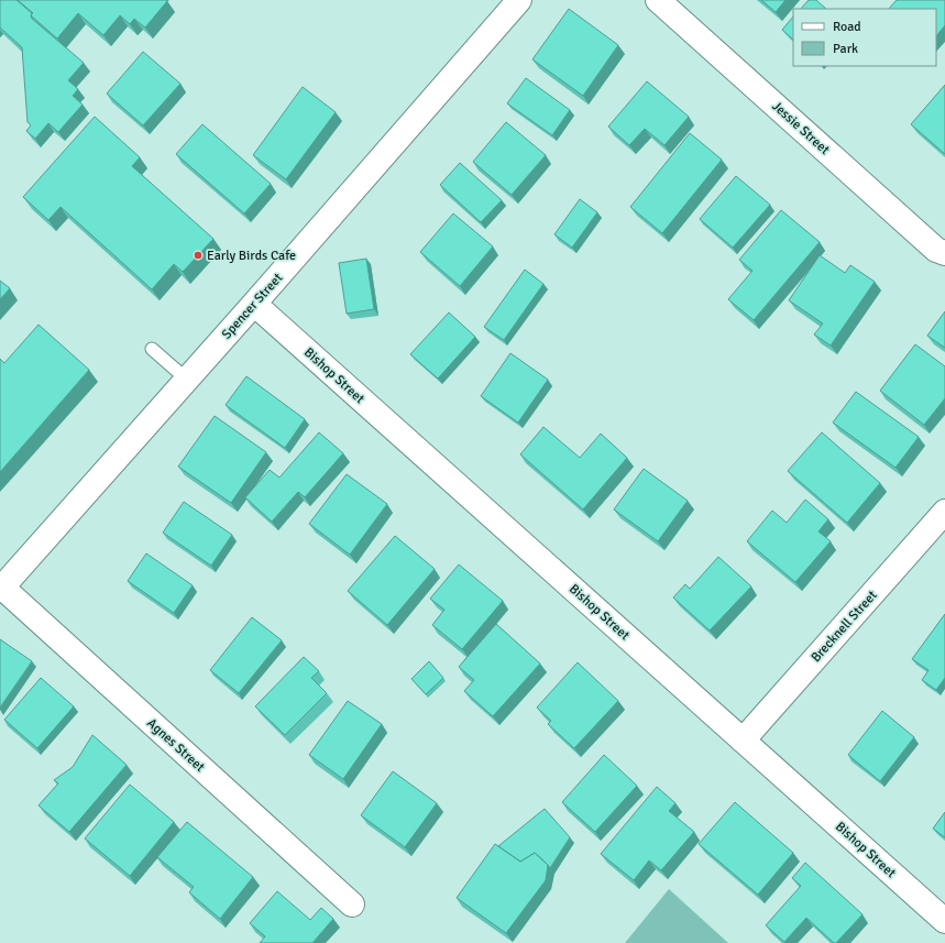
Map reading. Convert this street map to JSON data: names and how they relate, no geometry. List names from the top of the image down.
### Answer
{
  "streets": {
    "street": [
      "Jessie Street",
      "Spencer Street",
      "Bishop Street",
      "Brecknell Street",
      "Agnes Street"
    ]
  },
  "crossings": [
    ["Spencer Street", "Bishop Street"],
    ["Spencer Street", "Agnes Street"],
    ["Bishop Street", "Brecknell Street"]
  ],
  "places": ["Early Birds Cafe"],
  "legend": ["Road", "Park"]
}
